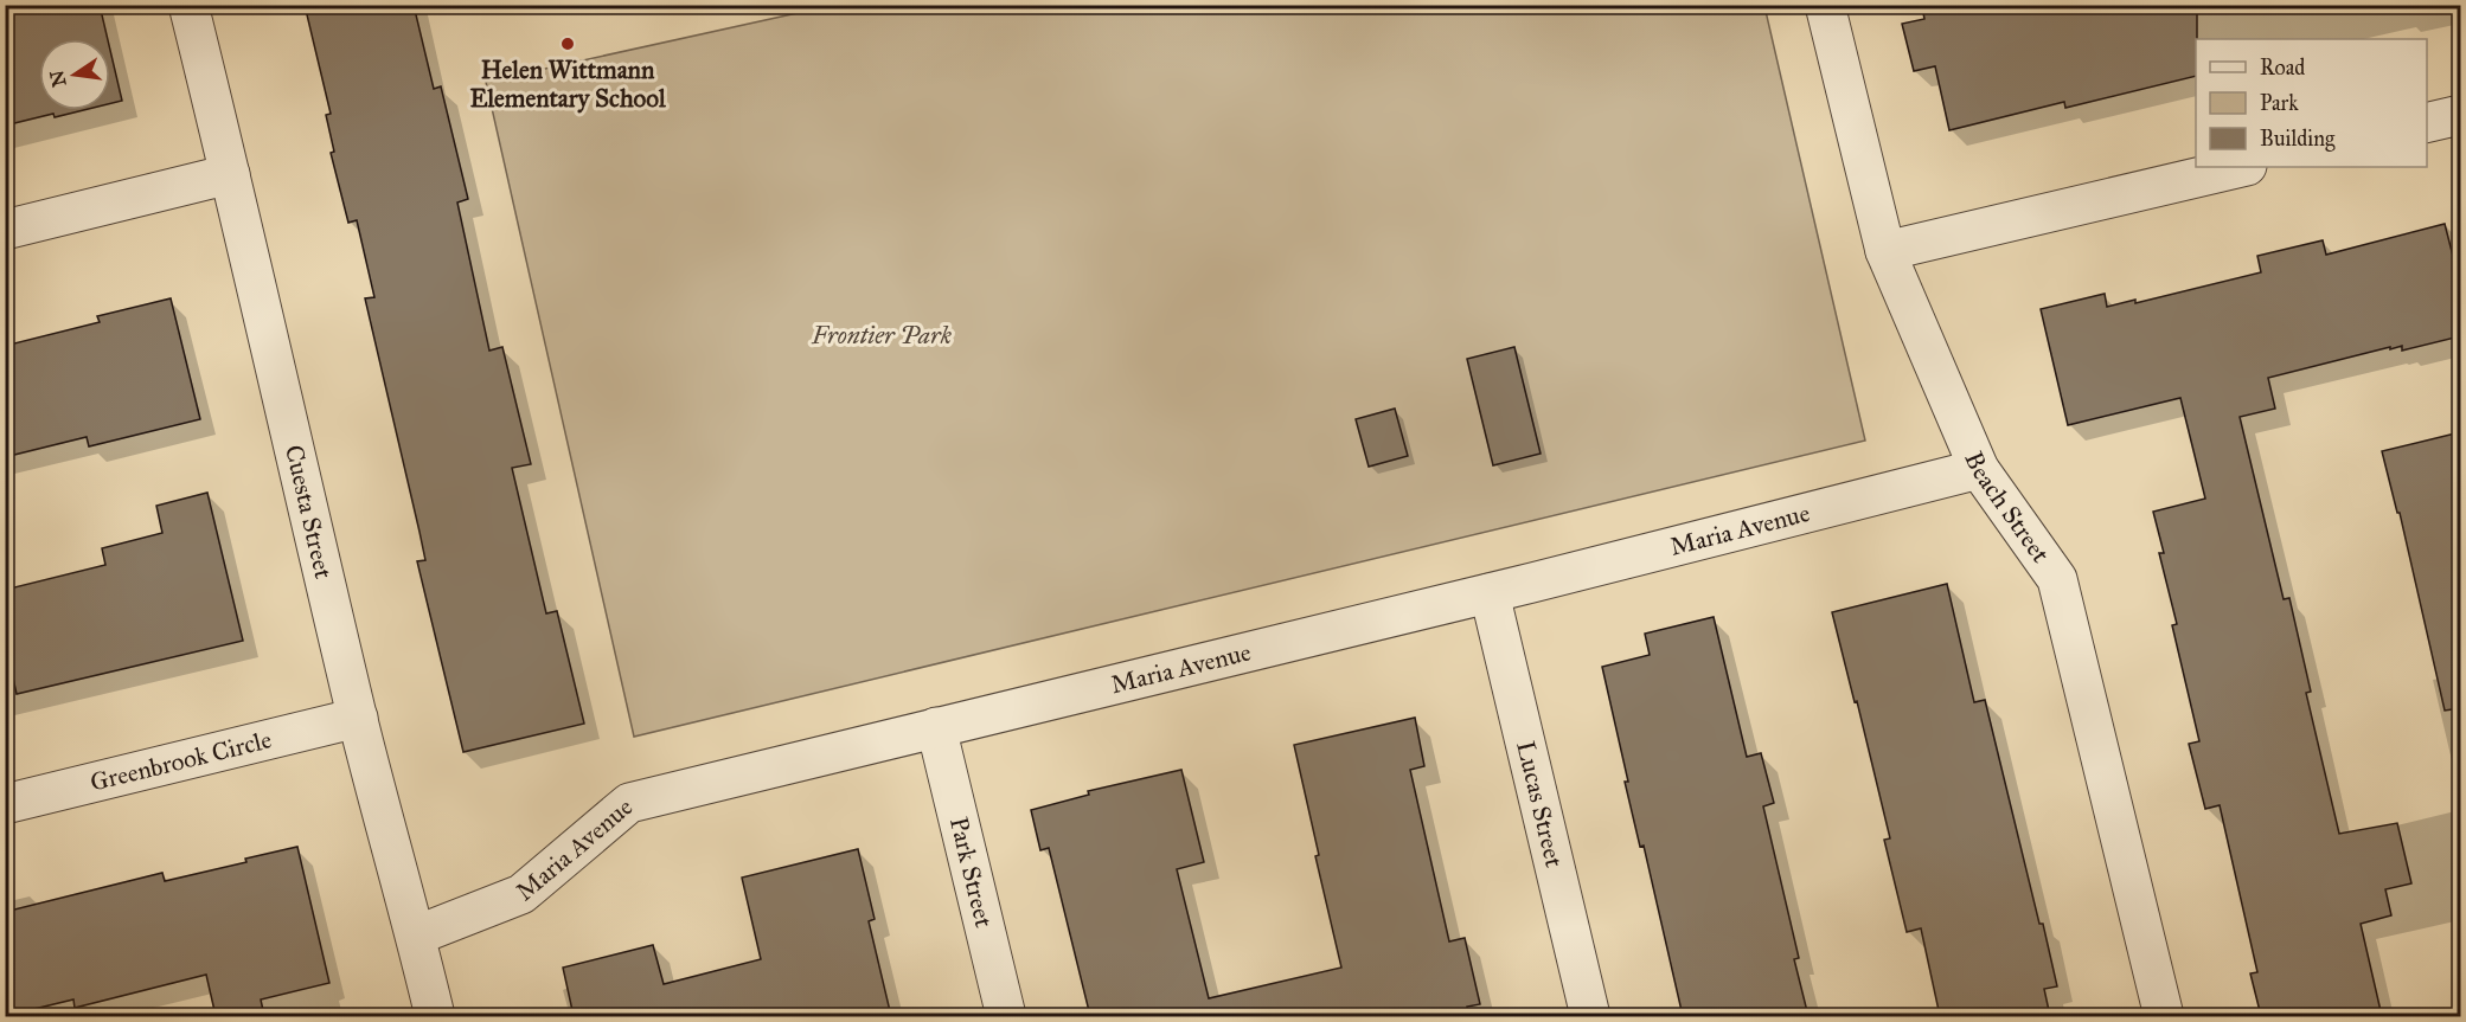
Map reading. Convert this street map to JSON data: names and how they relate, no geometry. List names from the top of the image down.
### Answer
{
  "streets": {
    "street": [
      "Beach Street",
      "Cuesta Street",
      "Maria Avenue",
      "Greenbrook Circle",
      "Lucas Street",
      "Park Street"
    ]
  },
  "crossings": [
    ["Beach Street", "Maria Avenue"],
    ["Cuesta Street", "Maria Avenue"],
    ["Cuesta Street", "Greenbrook Circle"],
    ["Maria Avenue", "Lucas Street"],
    ["Maria Avenue", "Park Street"]
  ],
  "parks": ["Frontier Park"],
  "places": ["Helen Wittmann Elementary School"],
  "legend": ["Road", "Park", "Building"],
  "north": "left"
}
